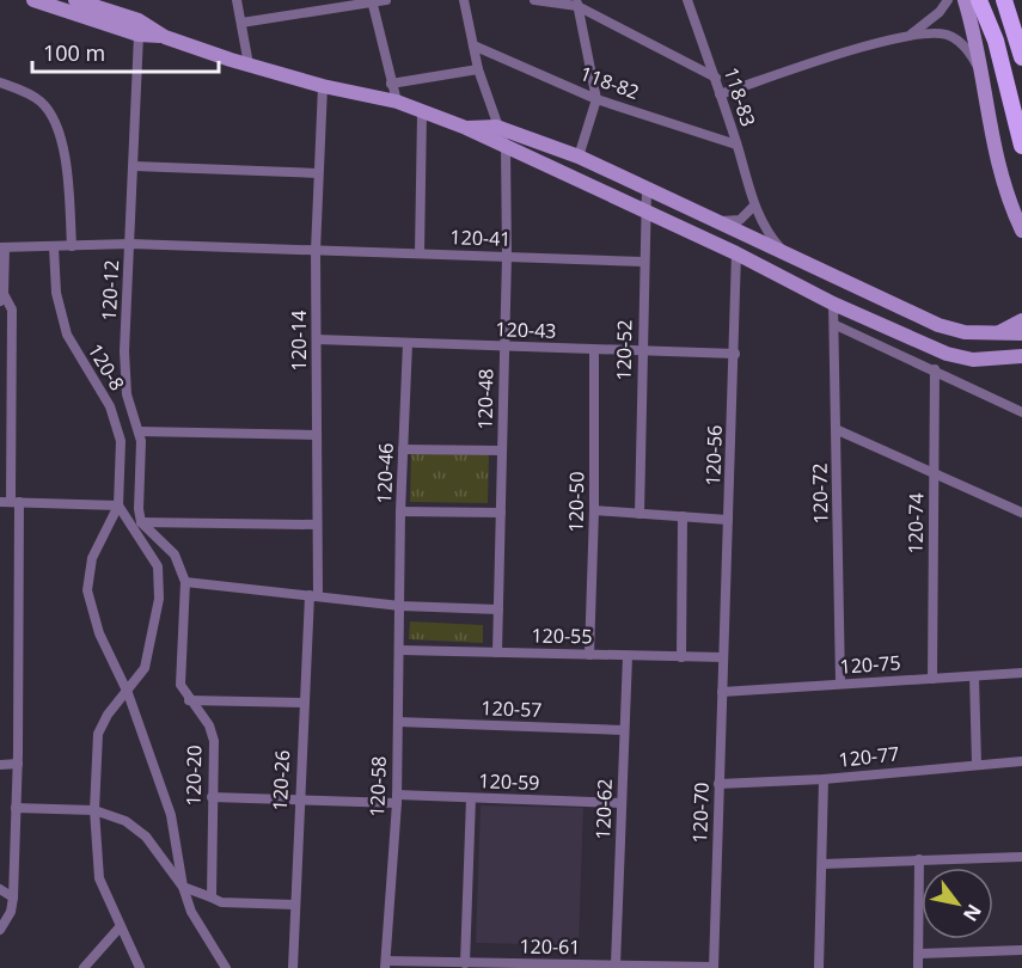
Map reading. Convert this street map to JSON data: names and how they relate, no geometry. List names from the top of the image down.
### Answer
{
  "streets": {
    "street": [
      "118-82",
      "118-83",
      "120-41",
      "120-12",
      "120-43",
      "120-14",
      "120-52",
      "120-8",
      "120-48",
      "120-56",
      "120-46",
      "120-72",
      "120-50",
      "120-74",
      "120-55",
      "120-75",
      "120-57",
      "120-77",
      "120-20",
      "120-26",
      "120-59",
      "120-58",
      "120-62",
      "120-70",
      "120-61"
    ]
  },
  "crossings": [
    ["118-82", "118-83"],
    ["120-41", "120-12"],
    ["120-41", "120-14"],
    ["120-41", "120-52"],
    ["120-41", "120-8"],
    ["120-41", "120-48"],
    ["120-12", "120-20"],
    ["120-43", "120-14"],
    ["120-43", "120-52"],
    ["120-43", "120-48"],
    ["120-43", "120-56"],
    ["120-43", "120-46"],
    ["120-43", "120-50"],
    ["120-14", "120-26"],
    ["120-48", "120-55"],
    ["120-56", "120-55"],
    ["120-56", "120-70"],
    ["120-46", "120-58"],
    ["120-72", "120-75"],
    ["120-50", "120-55"],
    ["120-74", "120-75"],
    ["120-55", "120-58"],
    ["120-55", "120-62"],
    ["120-55", "120-70"],
    ["120-75", "120-70"],
    ["120-57", "120-58"],
    ["120-57", "120-62"],
    ["120-77", "120-70"],
    ["120-20", "120-59"],
    ["120-26", "120-59"],
    ["120-59", "120-58"],
    ["120-59", "120-62"],
    ["120-58", "120-61"],
    ["120-62", "120-61"],
    ["120-70", "120-61"]
  ],
  "scale_bar": "100 m",
  "north": "bottom right"
}
